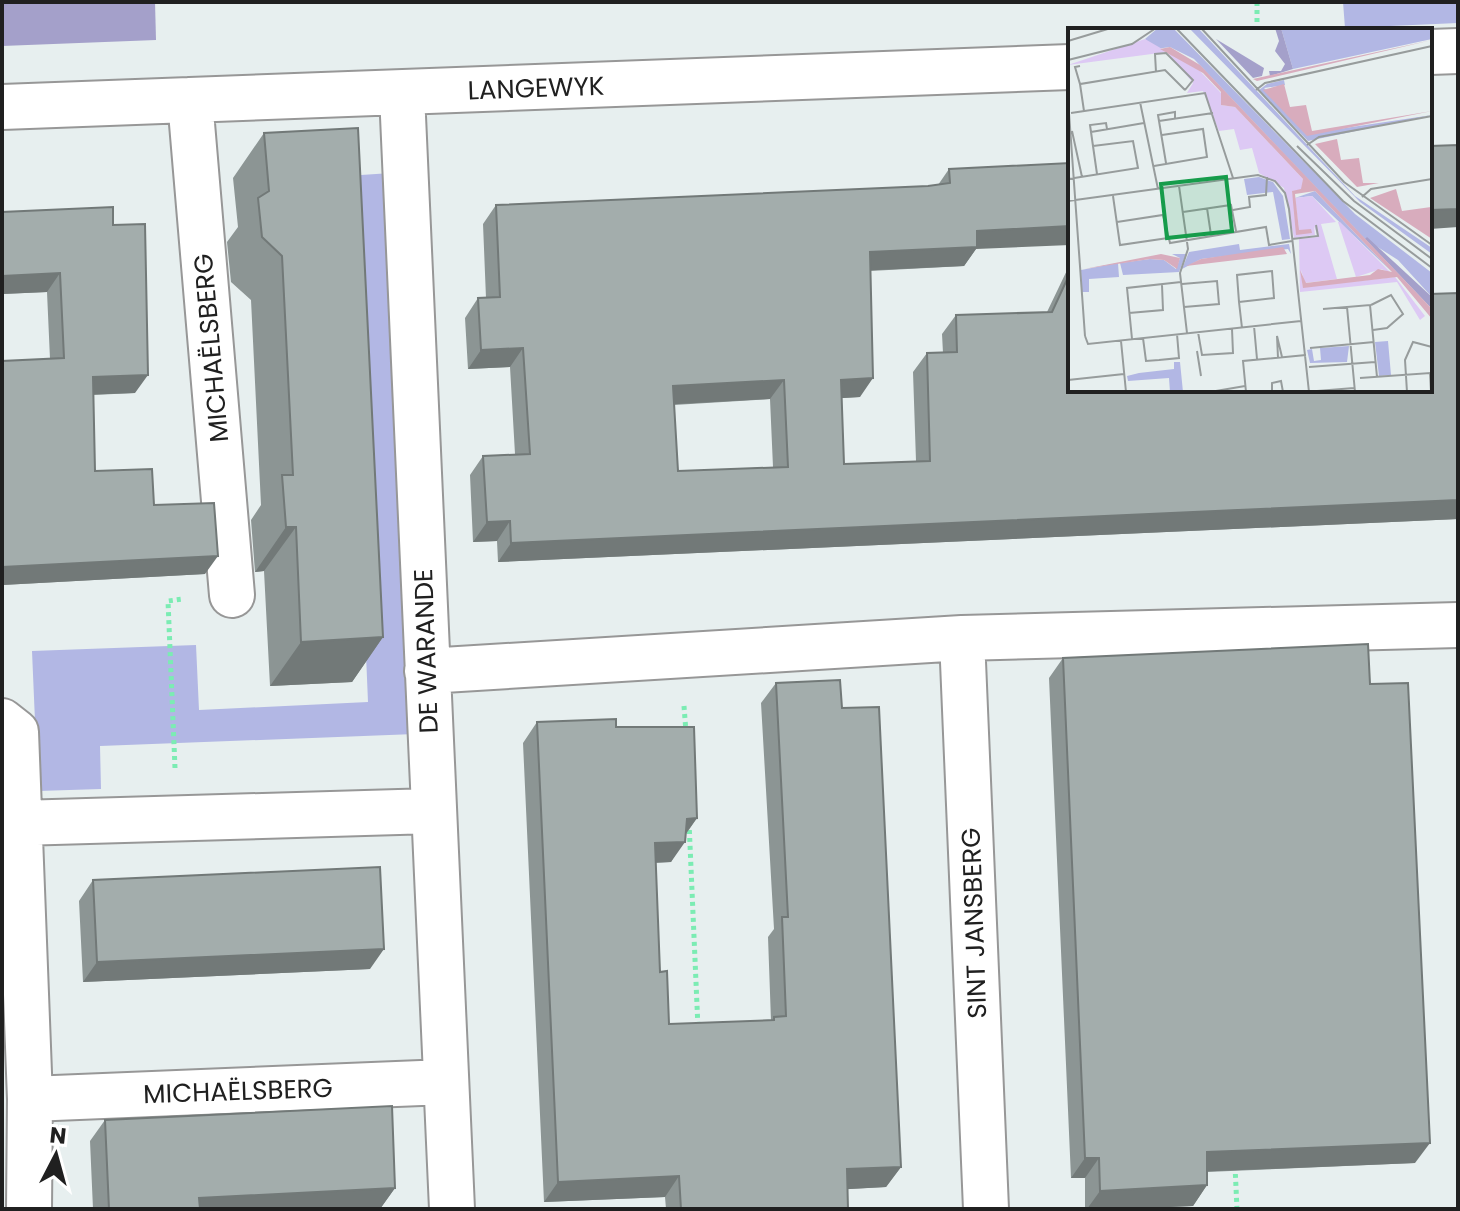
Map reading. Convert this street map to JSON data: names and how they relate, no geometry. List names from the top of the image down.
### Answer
{
  "streets": {
    "street": [
      "LANGEWYK",
      "MICHAËLSBERG",
      "DE WARANDE",
      "SINT JANSBERG"
    ]
  },
  "crossings": [
    ["LANGEWYK", "MICHAËLSBERG"],
    ["LANGEWYK", "DE WARANDE"],
    ["MICHAËLSBERG", "DE WARANDE"]
  ],
  "north": "top"
}
